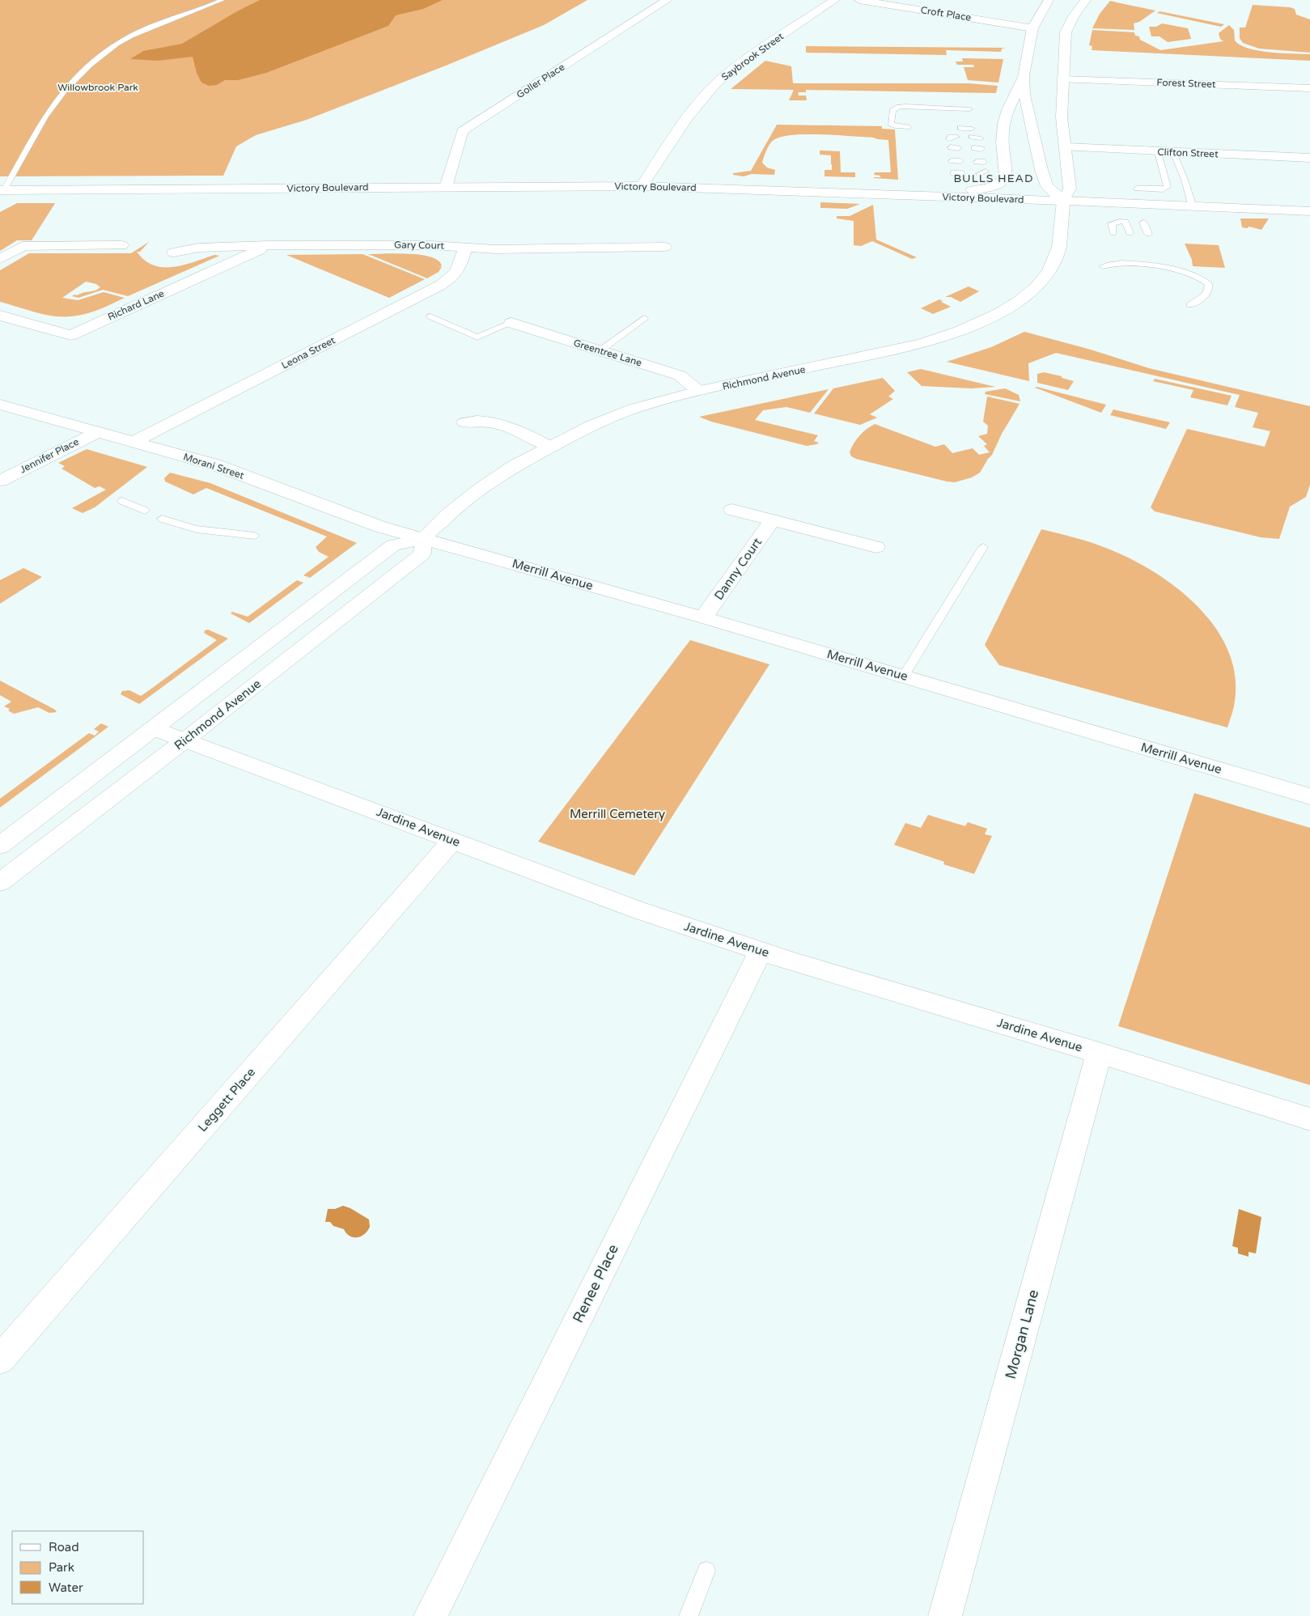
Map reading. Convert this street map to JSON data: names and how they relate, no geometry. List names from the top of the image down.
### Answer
{
  "streets": {
    "street": [
      "Croft Place",
      "Saybrook Street",
      "Goller Place",
      "Forest Street",
      "Clifton Street",
      "Victory Boulevard",
      "Gary Court",
      "Richard Lane",
      "Leona Street",
      "Greentree Lane",
      "Richmond Avenue",
      "Jennifer Place",
      "Morani Street",
      "Danny Court",
      "Merrill Avenue",
      "Jardine Avenue",
      "Leggett Place",
      "Renee Place",
      "Morgan Lane"
    ]
  },
  "crossings": [
    ["Saybrook Street", "Victory Boulevard"],
    ["Goller Place", "Victory Boulevard"],
    ["Forest Street", "Richmond Avenue"],
    ["Clifton Street", "Richmond Avenue"],
    ["Victory Boulevard", "Richmond Avenue"],
    ["Gary Court", "Richard Lane"],
    ["Gary Court", "Leona Street"],
    ["Leona Street", "Morani Street"],
    ["Greentree Lane", "Richmond Avenue"],
    ["Richmond Avenue", "Morani Street"],
    ["Richmond Avenue", "Merrill Avenue"],
    ["Richmond Avenue", "Jardine Avenue"],
    ["Jennifer Place", "Morani Street"],
    ["Morani Street", "Merrill Avenue"],
    ["Danny Court", "Merrill Avenue"],
    ["Jardine Avenue", "Leggett Place"],
    ["Jardine Avenue", "Renee Place"],
    ["Jardine Avenue", "Morgan Lane"]
  ],
  "districts": ["BULLS HEAD"],
  "parks": ["Willowbrook Park", "Merrill Cemetery"],
  "legend": ["Road", "Park", "Water"]
}
